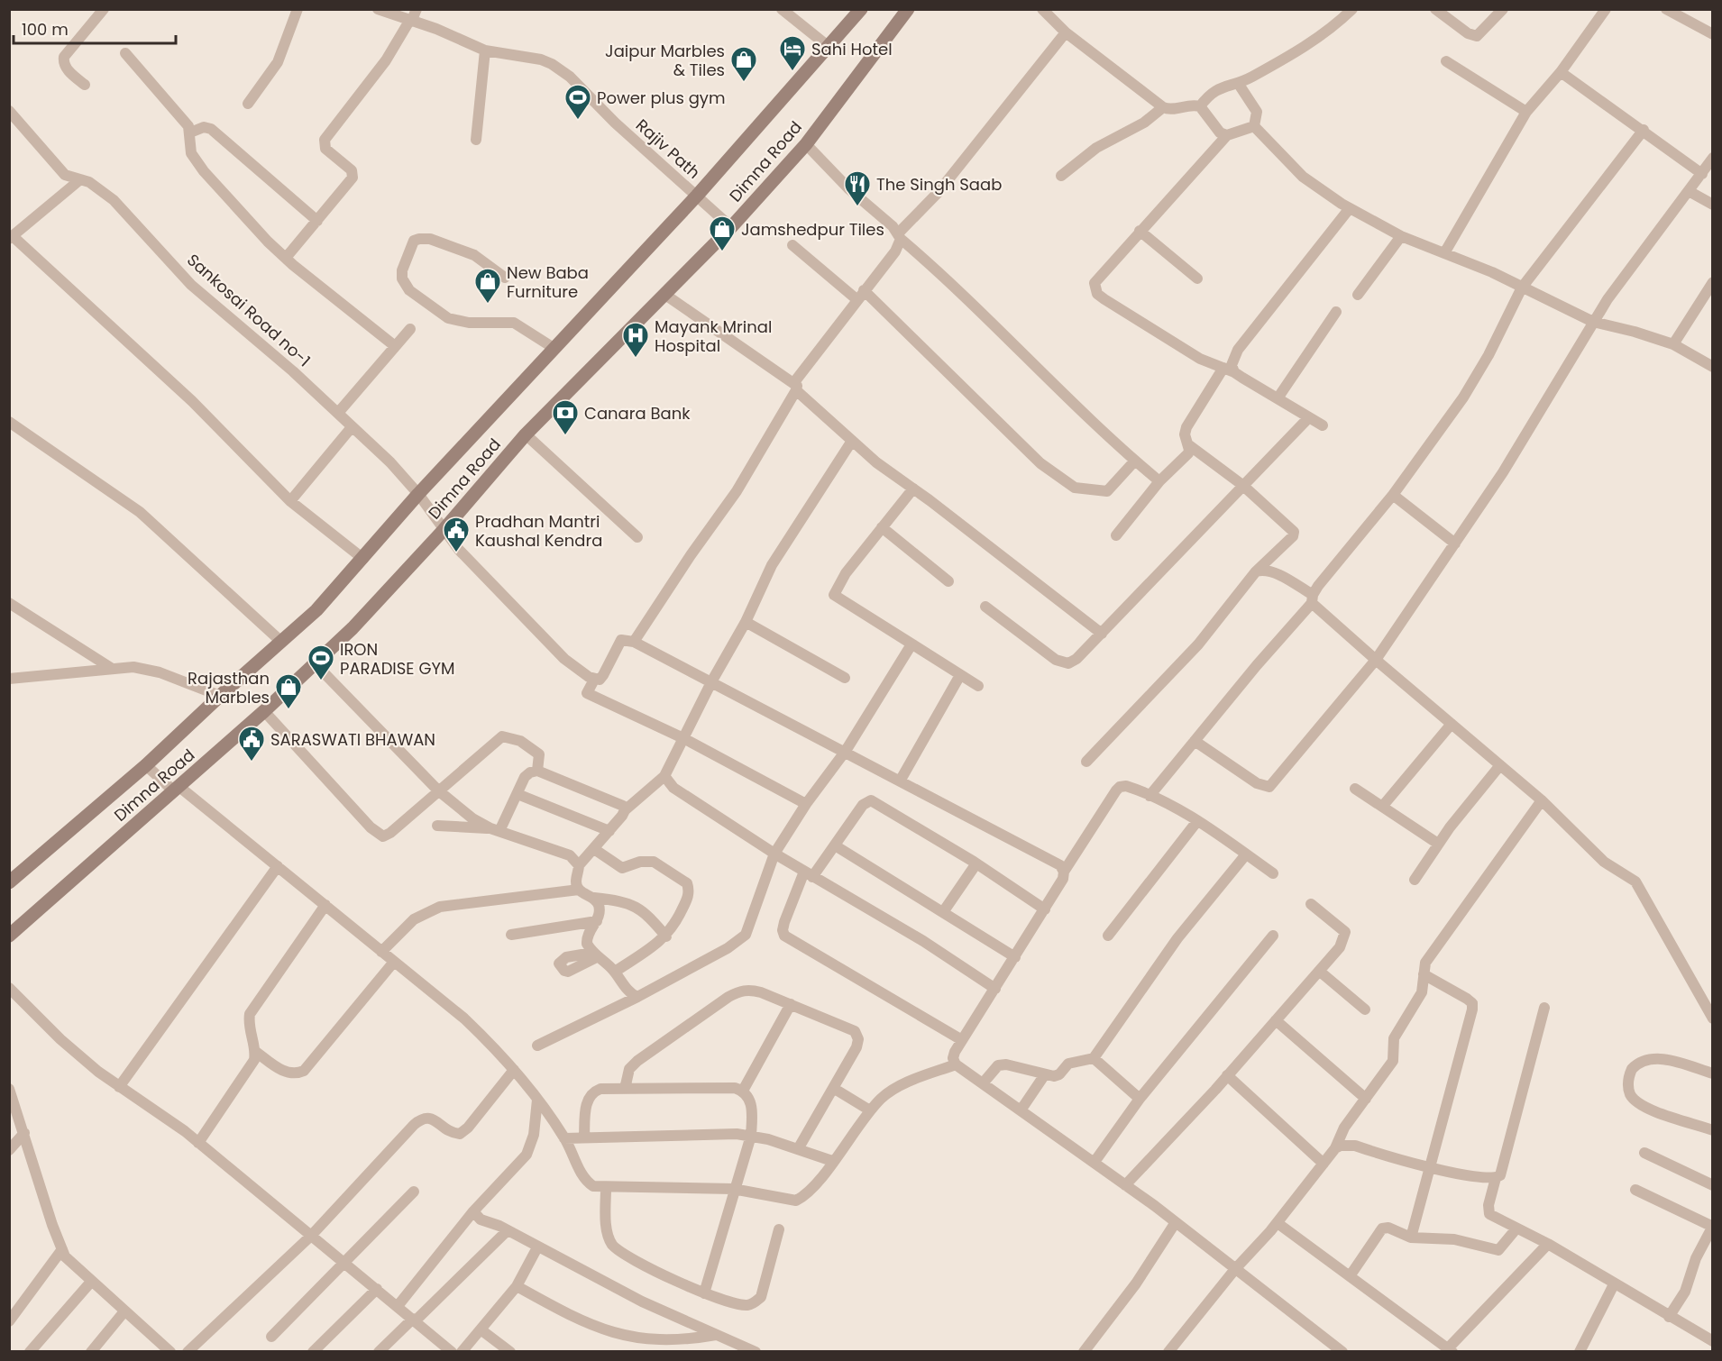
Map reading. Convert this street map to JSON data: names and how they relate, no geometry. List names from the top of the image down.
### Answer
{
  "streets": {
    "street": ["Rajiv Path", "Dimna Road", "Sankosai Road no-1"]
  },
  "crossings": [
    ["Rajiv Path", "Dimna Road"],
    ["Dimna Road", "Sankosai Road no-1"]
  ],
  "places": {
    "hotel": ["Sahi Hotel"],
    "shop": [
      "Jaipur Marbles & Tiles",
      "Jamshedpur Tiles",
      "New Baba Furniture",
      "Rajasthan Marbles"
    ],
    "sports": ["Power plus gym", "IRON PARADISE GYM"],
    "restaurant": ["The Singh Saab"],
    "hospital": ["Mayank Mrinal Hospital"],
    "bank": ["Canara Bank"],
    "public building": ["Pradhan Mantri Kaushal Kendra", "SARASWATI BHAWAN"]
  },
  "scale_bar": "100 m"
}
